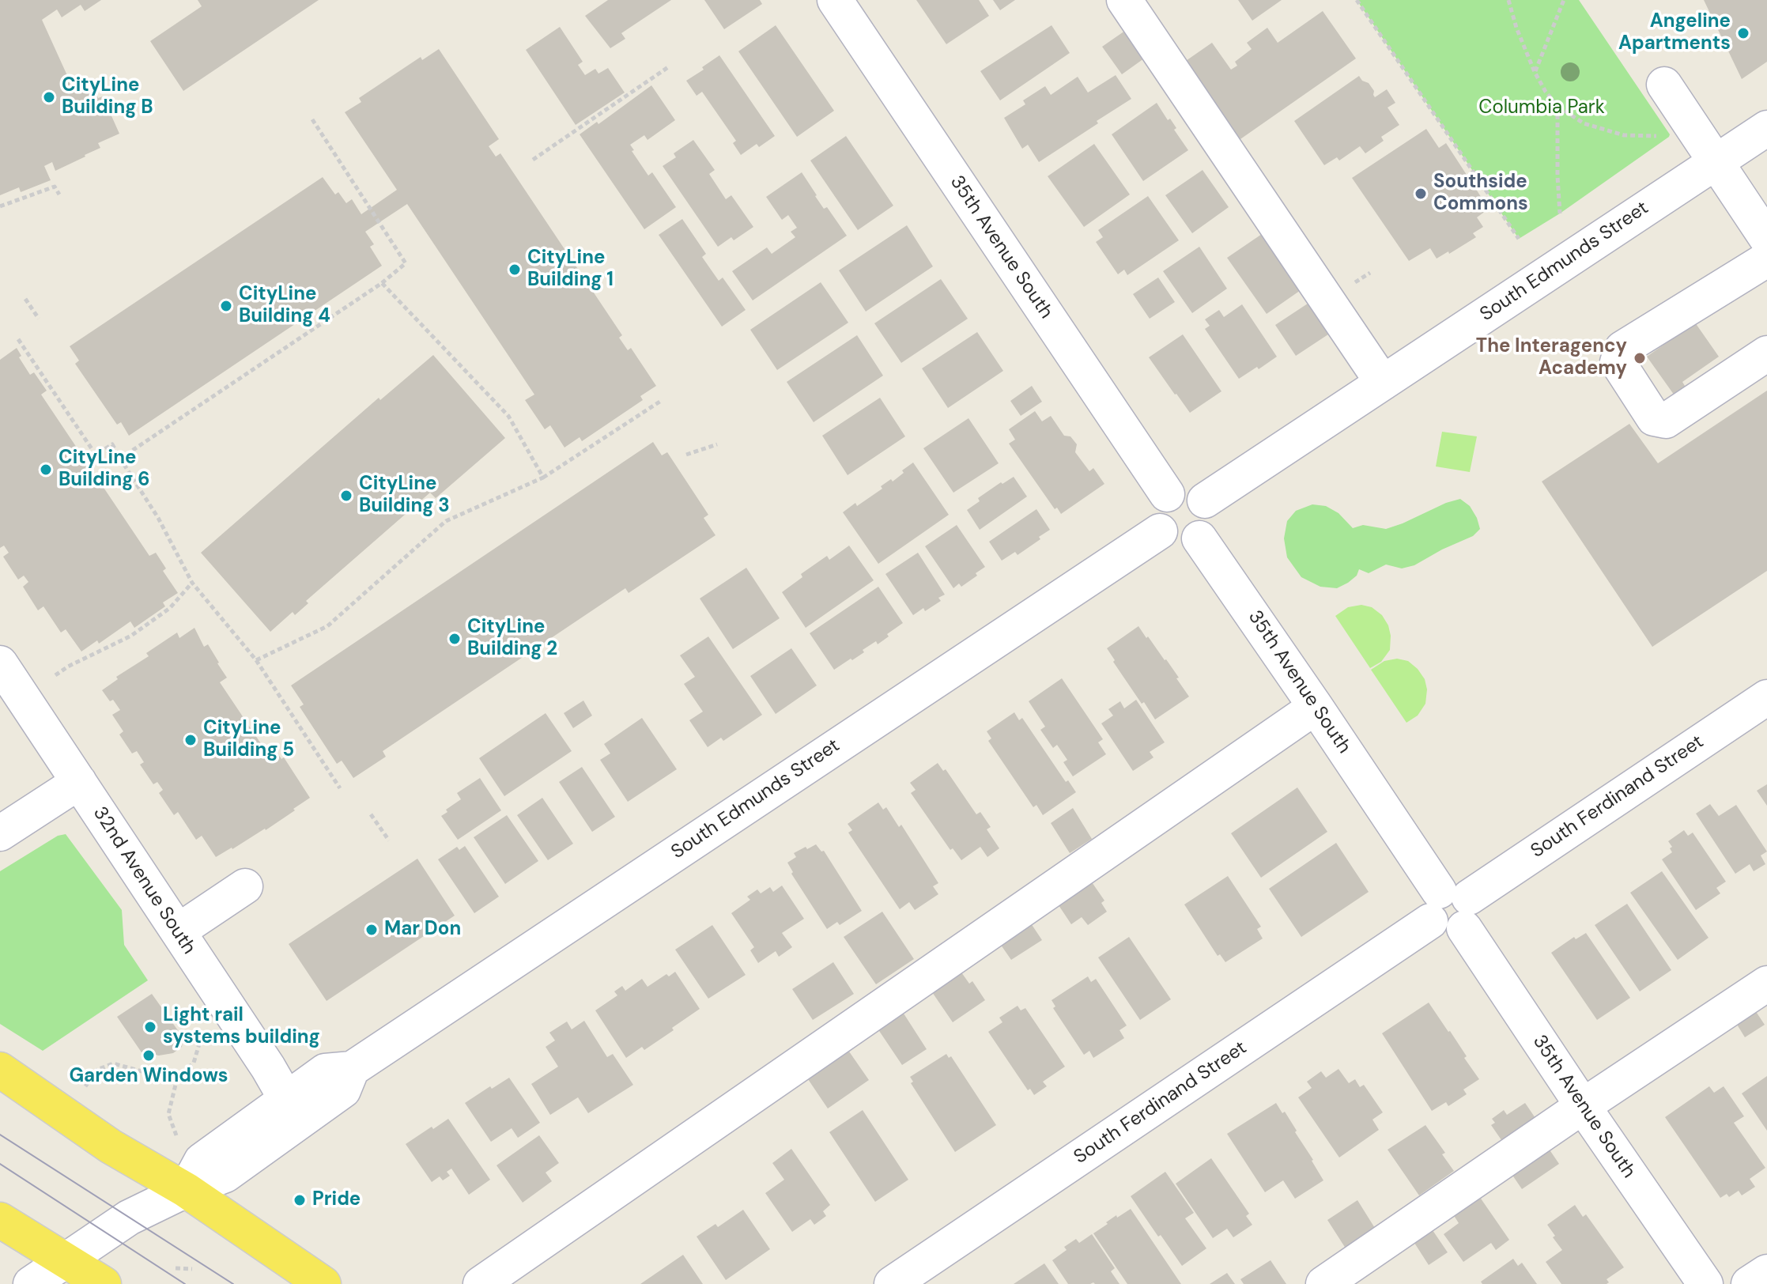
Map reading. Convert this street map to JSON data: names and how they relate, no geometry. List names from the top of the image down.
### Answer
{
  "streets": {
    "street": [
      "35th Avenue South",
      "South Edmunds Street",
      "South Ferdinand Street",
      "32nd Avenue South"
    ]
  },
  "crossings": [
    ["35th Avenue South", "South Edmunds Street"],
    ["35th Avenue South", "South Ferdinand Street"],
    ["South Edmunds Street", "32nd Avenue South"]
  ],
  "parks": ["Columbia Park"],
  "places": [
    "Angeline Apartments",
    "CityLine Building B",
    "Southside Commons",
    "CityLine Building 1",
    "CityLine Building 4",
    "The Interagency Academy",
    "CityLine Building 6",
    "CityLine Building 3",
    "CityLine Building 2",
    "CityLine Building 5",
    "Mar Don",
    "Light rail systems building",
    "Garden Windows",
    "Pride"
  ]
}
